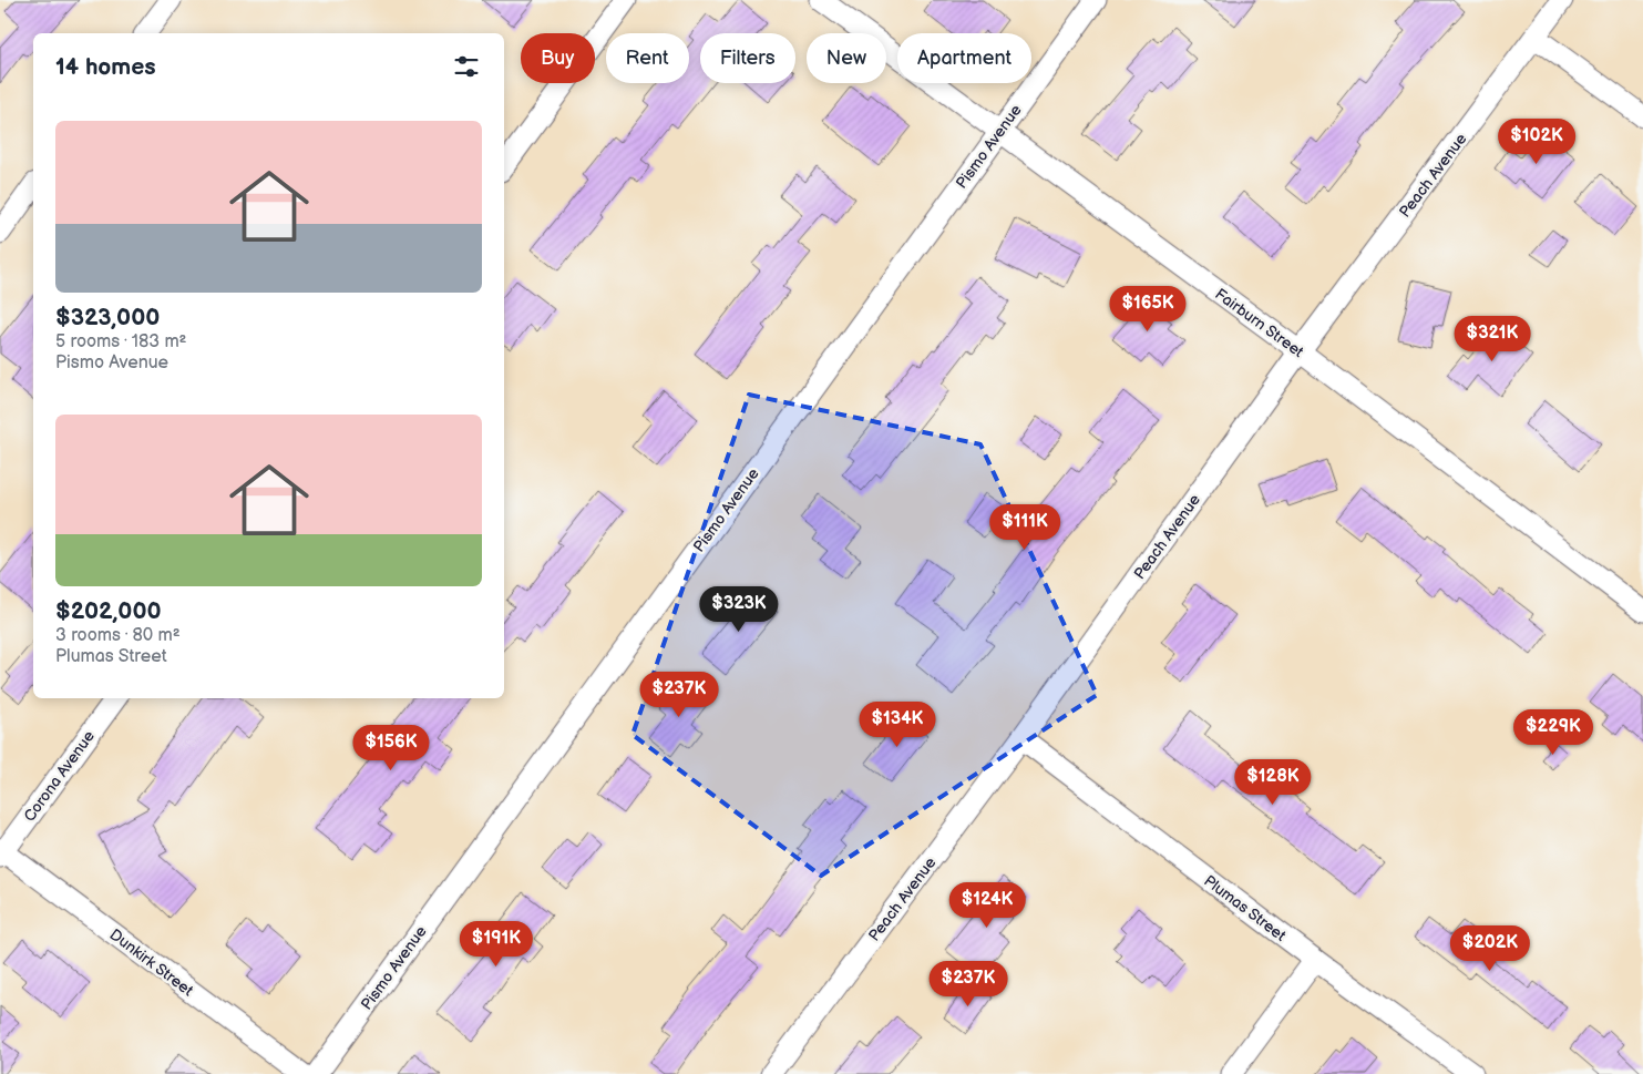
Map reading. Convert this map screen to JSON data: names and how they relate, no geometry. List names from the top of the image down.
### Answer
{
  "streets": {
    "street": [
      "Pismo Avenue",
      "Peach Avenue",
      "Fairburn Street",
      "Corona Avenue",
      "Plumas Street",
      "Dunkirk Street"
    ]
  },
  "crossings": [
    ["Pismo Avenue", "Fairburn Street"],
    ["Peach Avenue", "Fairburn Street"],
    ["Peach Avenue", "Plumas Street"],
    ["Corona Avenue", "Dunkirk Street"]
  ],
  "page": {
    "chip": [
      "Buy",
      "Rent",
      "Filters",
      "New",
      "Apartment"
    ],
    "heading": "14 homes",
    "list": [
      {
        "name": "$323,000",
        "note": "5 rooms · 183 m² · Pismo Avenue"
      },
      {
        "name": "$202,000",
        "note": "3 rooms · 80 m² · Plumas Street"
      }
    ],
    "price": [
      "$102K",
      "$165K",
      "$321K",
      "$111K",
      "$323K",
      "$237K",
      "$134K",
      "$229K",
      "$156K",
      "$128K",
      "$124K",
      "$191K",
      "$202K",
      "$237K"
    ]
  }
}
